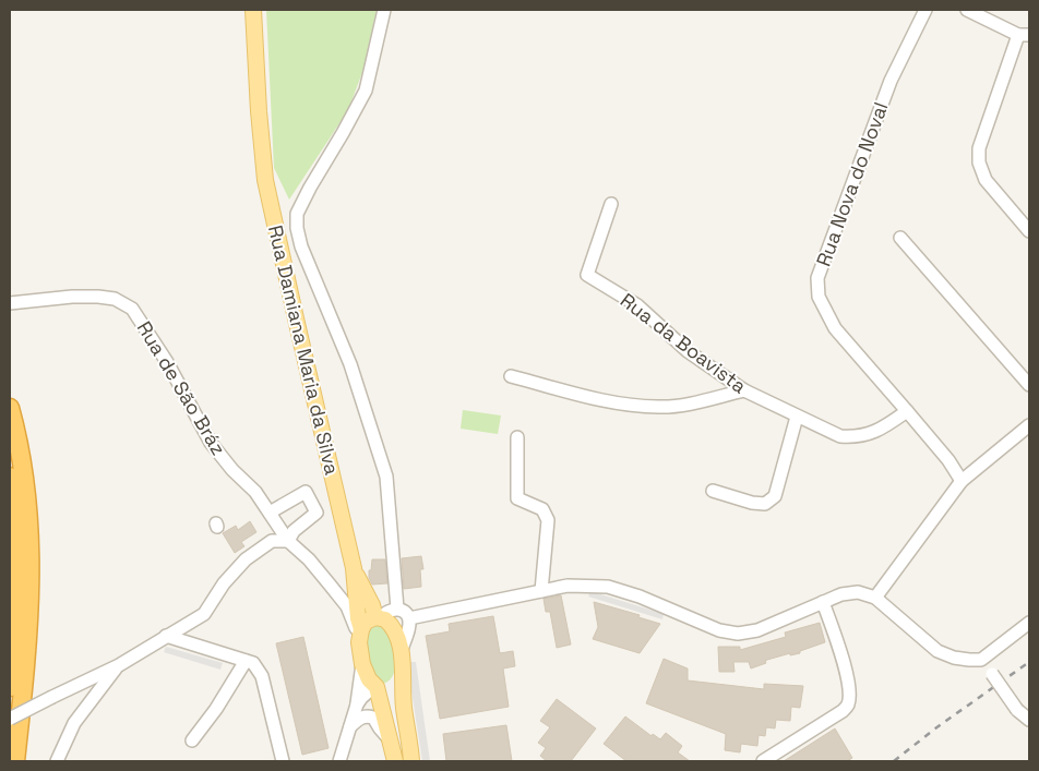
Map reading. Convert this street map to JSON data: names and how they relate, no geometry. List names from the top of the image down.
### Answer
{
  "streets": {
    "main road": ["Rua Damiana Maria da Silva"],
    "street": ["Rua Nova do Noval", "Rua da Boavista", "Rua de São Bráz"]
  },
  "crossings": [
    ["Rua Nova do Noval", "Rua da Boavista"],
    ["Rua Damiana Maria da Silva", "Rua de São Bráz"]
  ]
}
